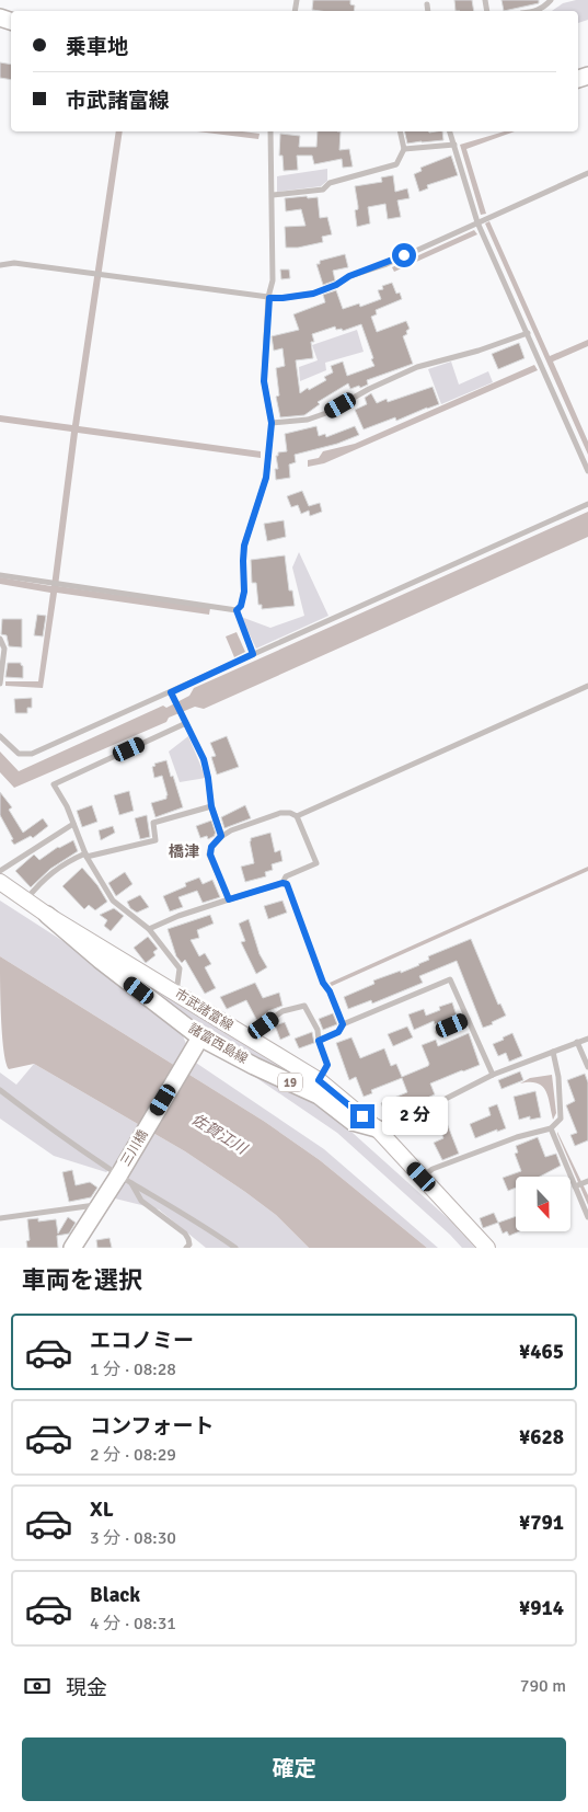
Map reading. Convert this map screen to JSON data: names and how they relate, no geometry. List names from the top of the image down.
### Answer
{
  "streets": {
    "main road": [
      "市武諸富線",
      "諸富西島線",
      "19",
      "三川橋"
    ]
  },
  "crossings": [
    ["市武諸富線", "諸富西島線"],
    ["諸富西島線", "三川橋"]
  ],
  "districts": ["橋津"],
  "water": ["佐賀江川"],
  "north": "bottom",
  "page": {
    "banner": ["乗車地", "市武諸富線"],
    "bubble": "2 分",
    "heading": "車両を選択",
    "list": [
      {
        "name": "エコノミー",
        "note": "1 分 · 08:28",
        "value": "¥465"
      },
      {
        "name": "コンフォート",
        "note": "2 分 · 08:29",
        "value": "¥628"
      },
      {
        "name": "XL",
        "note": "3 分 · 08:30",
        "value": "¥791"
      },
      {
        "name": "Black",
        "note": "4 分 · 08:31",
        "value": "¥914"
      }
    ],
    "pay": ["現金", "790 m"],
    "buttons": "確定"
  }
}
